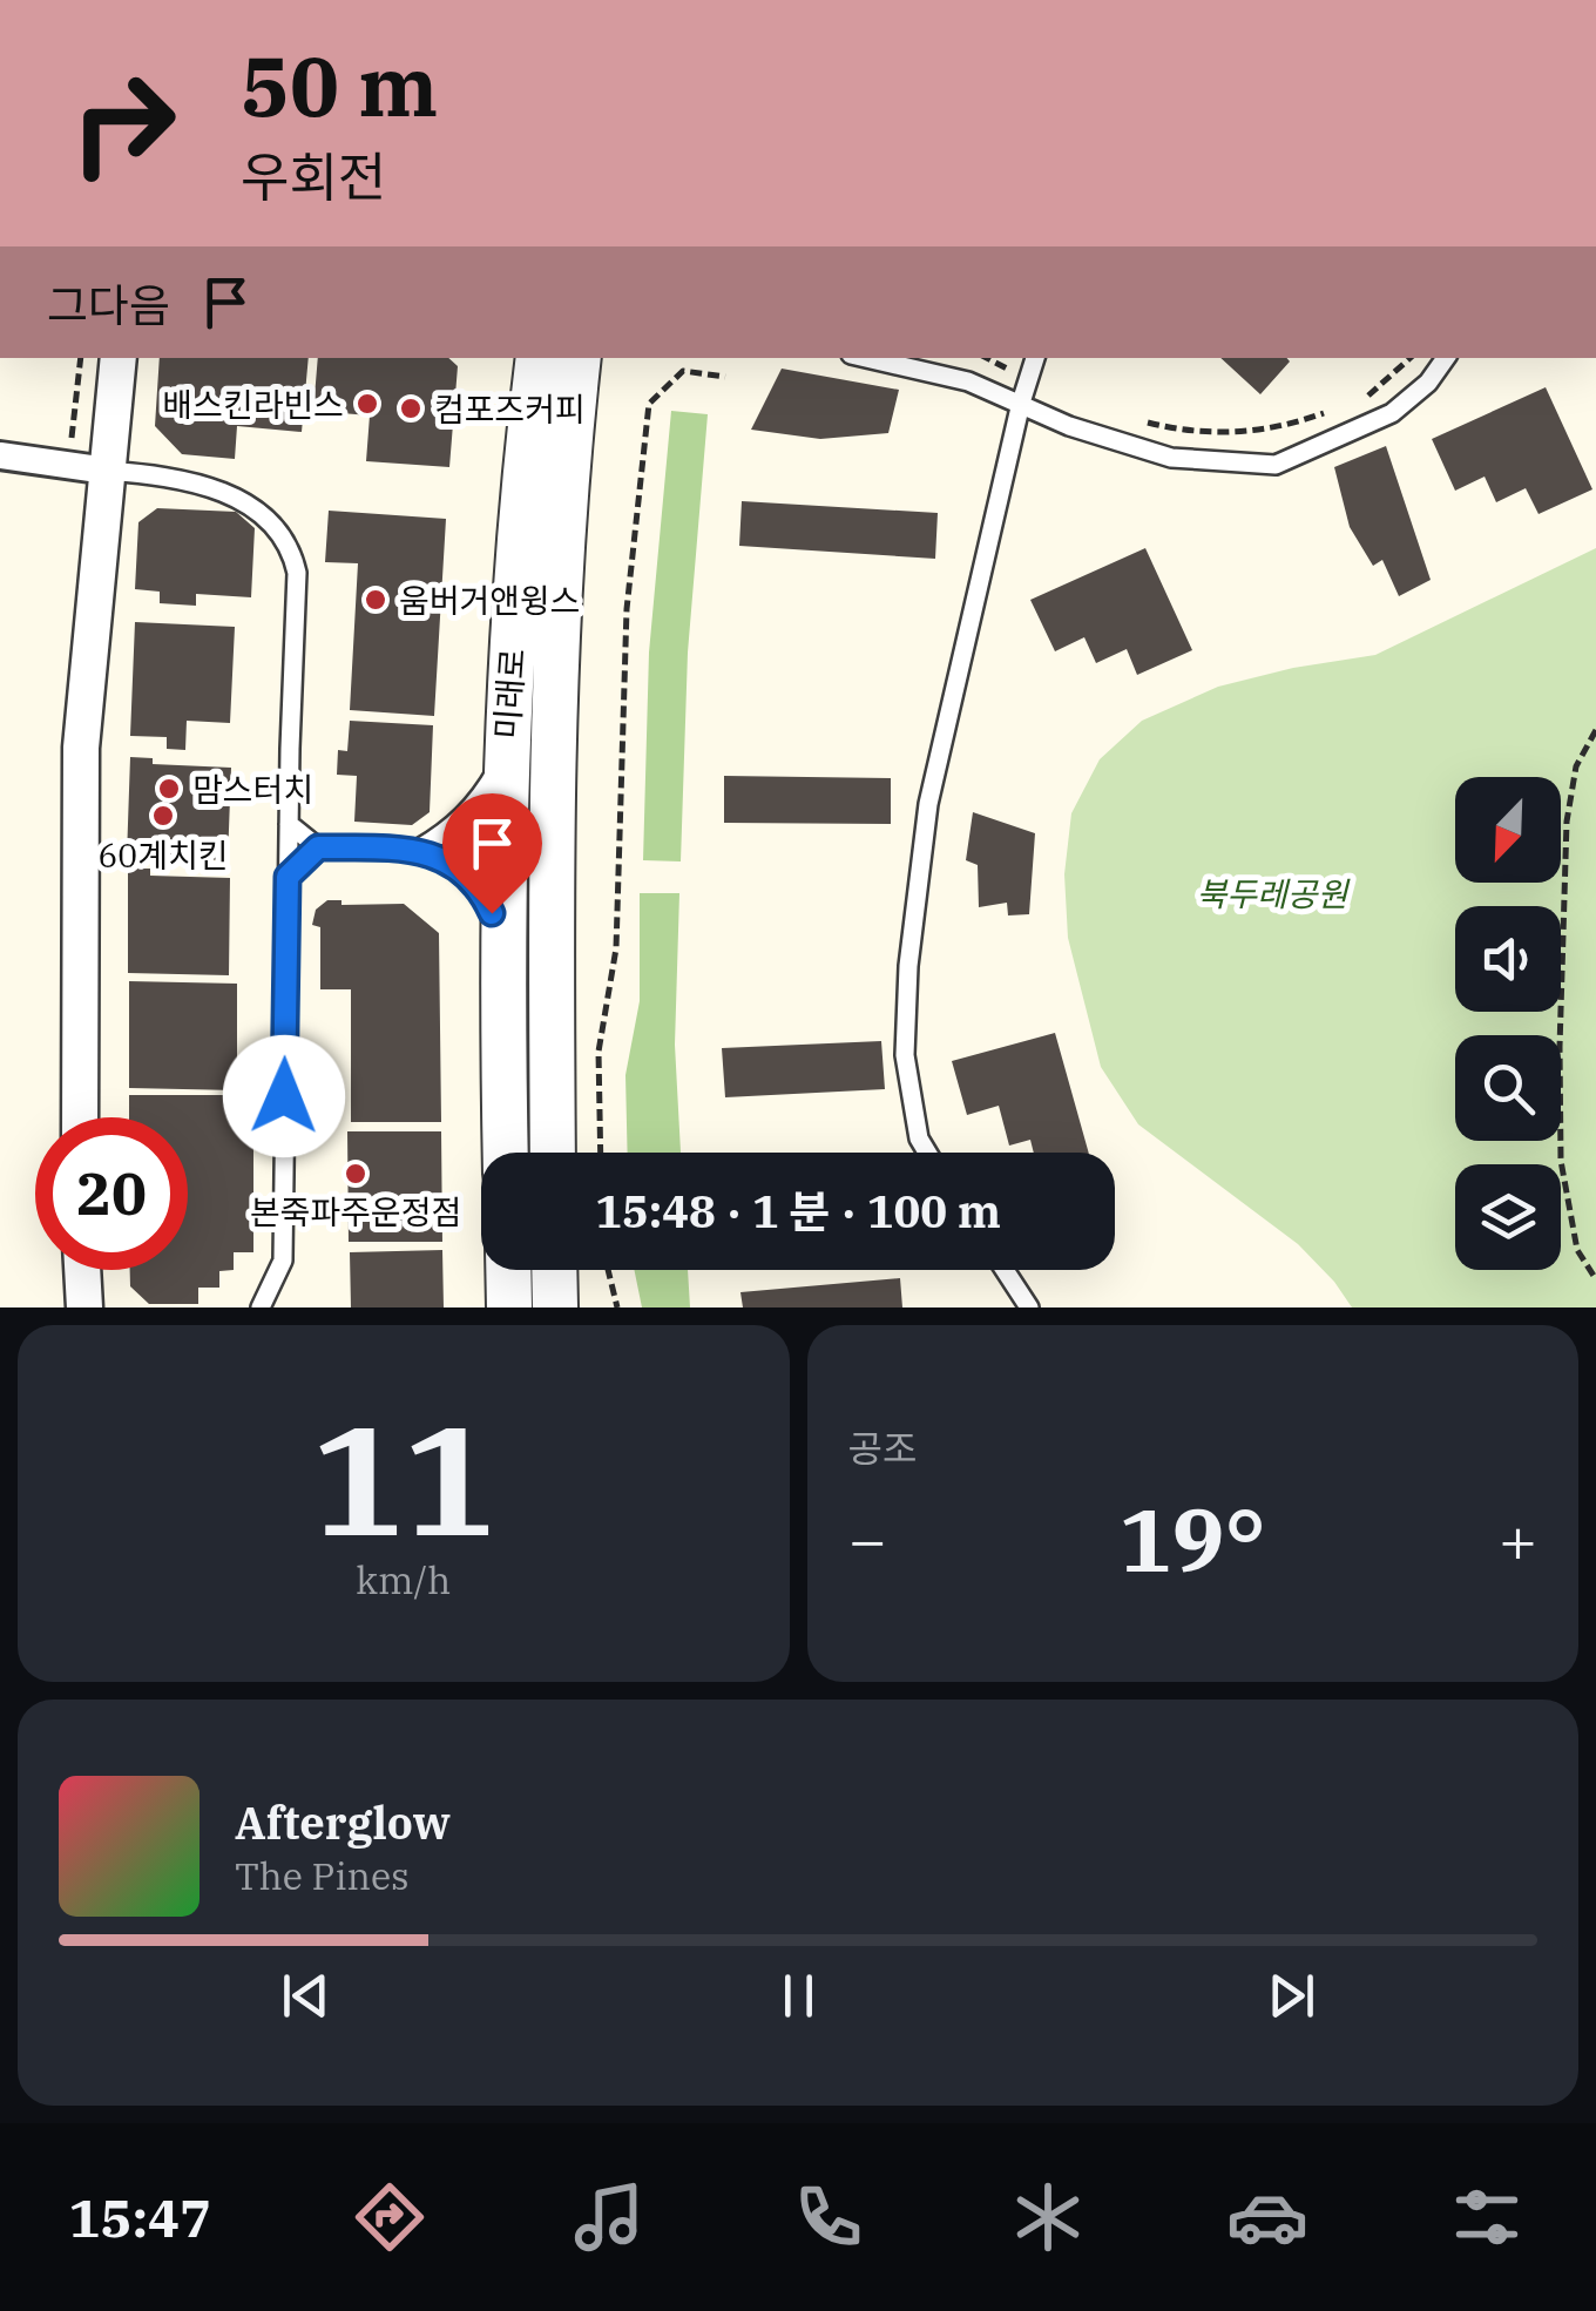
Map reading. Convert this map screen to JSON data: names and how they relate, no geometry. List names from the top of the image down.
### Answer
{
  "streets": {
    "street": ["미래로"]
  },
  "parks": ["북두레공원"],
  "places": [
    "배스킨라빈스",
    "컴포즈커피",
    "움버거앤윙스",
    "맘스터치",
    "60계치킨",
    "본죽파주운정점"
  ],
  "north": "bottom left",
  "page": {
    "turn": ["50 m", "우회전"],
    "then": "그다음",
    "limit": "20",
    "trip": "15:48 · 1 분 · 100 m",
    "tile": [
      ["11", "km/h"],
      "공조"
    ],
    "heat": ["−", "19°", "+"],
    "song": ["Afterglow", "The Pines"],
    "tabs": "15:47"
  }
}
